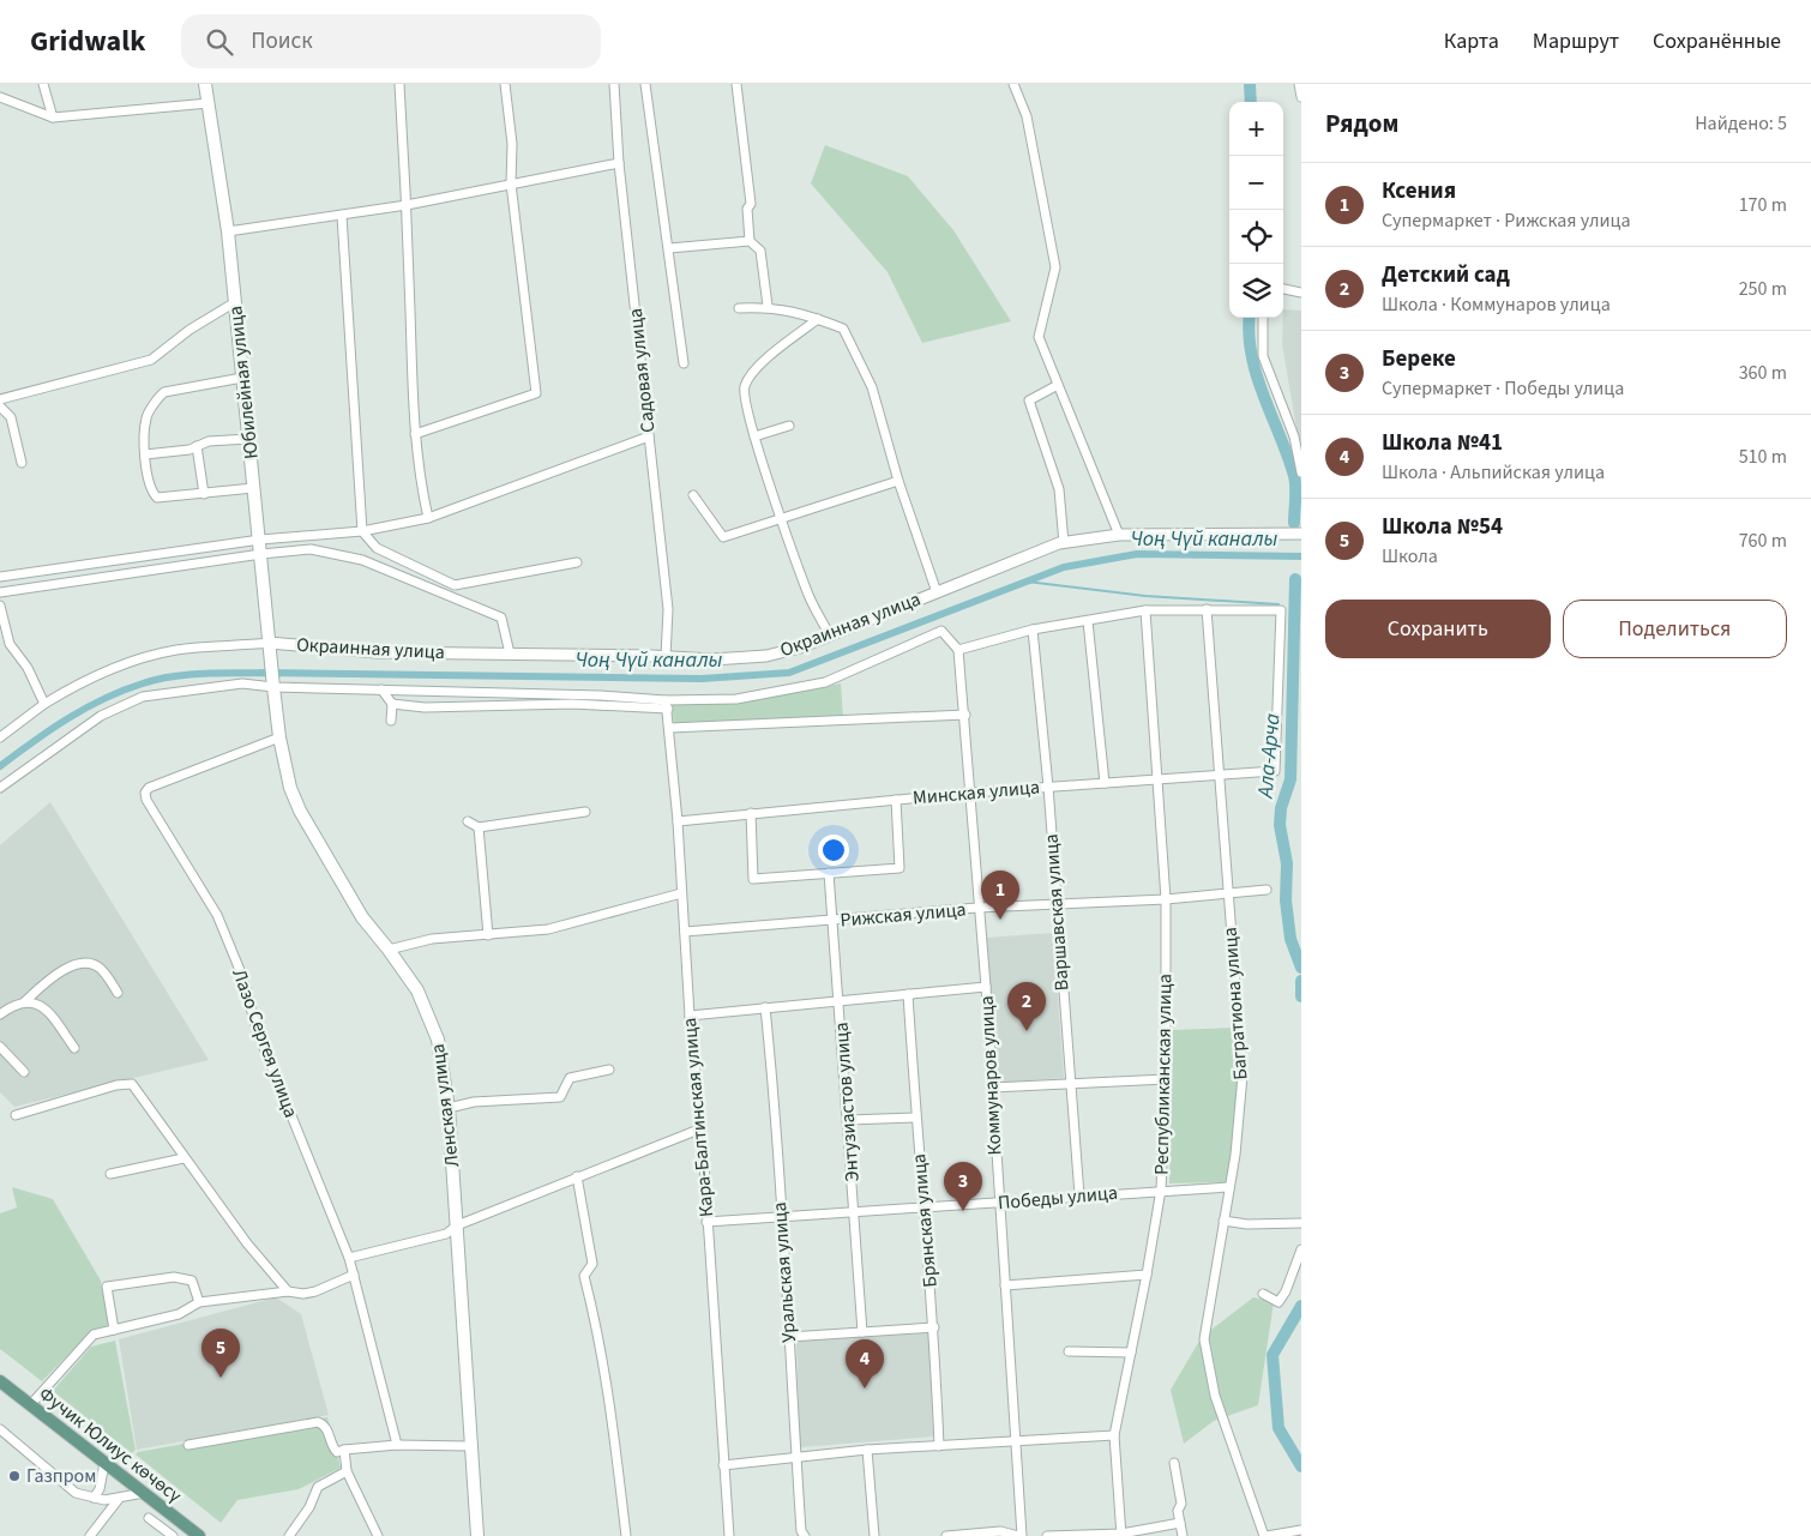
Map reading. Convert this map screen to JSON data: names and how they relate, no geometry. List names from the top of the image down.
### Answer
{
  "streets": {
    "main road": ["Юбилейная улица", "Ленская улица", "Фучик Юлиус көчөсү"],
    "street": [
      "Садовая улица",
      "Окраинная улица",
      "Минская улица",
      "Варшавская улица",
      "Рижская улица",
      "Багратиона улица",
      "Лазо Сергея улица",
      "Республиканская улица",
      "Коммунаров улица",
      "Энтузиастов улица",
      "Кара-Балтинская улица",
      "Победы улица",
      "Брянская улица",
      "Уральская улица"
    ]
  },
  "crossings": [
    ["Садовая улица", "Окраинная улица"],
    ["Юбилейная улица", "Окраинная улица"],
    ["Юбилейная улица", "Ленская улица"],
    ["Минская улица", "Варшавская улица"],
    ["Минская улица", "Багратиона улица"],
    ["Минская улица", "Республиканская улица"],
    ["Минская улица", "Коммунаров улица"],
    ["Минская улица", "Кара-Балтинская улица"],
    ["Варшавская улица", "Рижская улица"],
    ["Варшавская улица", "Победы улица"],
    ["Рижская улица", "Багратиона улица"],
    ["Рижская улица", "Республиканская улица"],
    ["Рижская улица", "Коммунаров улица"],
    ["Рижская улица", "Энтузиастов улица"],
    ["Рижская улица", "Кара-Балтинская улица"],
    ["Багратиона улица", "Победы улица"],
    ["Лазо Сергея улица", "Ленская улица"],
    ["Республиканская улица", "Победы улица"],
    ["Коммунаров улица", "Победы улица"],
    ["Энтузиастов улица", "Победы улица"],
    ["Кара-Балтинская улица", "Победы улица"],
    ["Победы улица", "Брянская улица"],
    ["Победы улица", "Уральская улица"]
  ],
  "water": ["Чоң Чүй каналы", "Ала-Арча"],
  "places": ["Газпром"],
  "page": {
    "header": "Gridwalk",
    "search": "Поиск",
    "nav": ["Карта", "Маршрут", "Сохранённые"],
    "heading": ["Рядом", "Найдено: 5"],
    "map_buttons": ["+", "−"],
    "list": [
      {
        "mark": "1",
        "name": "Ксения",
        "note": "Супермаркет · Рижская улица",
        "value": "170 m"
      },
      {
        "mark": "2",
        "name": "Детский сад",
        "note": "Школа · Коммунаров улица",
        "value": "250 m"
      },
      {
        "mark": "3",
        "name": "Береке",
        "note": "Супермаркет · Победы улица",
        "value": "360 m"
      },
      {
        "mark": "4",
        "name": "Школа №41",
        "note": "Школа · Альпийская улица",
        "value": "510 m"
      },
      {
        "mark": "5",
        "name": "Школа №54",
        "note": "Школа",
        "value": "760 m"
      }
    ],
    "buttons": ["Сохранить", "Поделиться"],
    "pins": [
      "1",
      "2",
      "3",
      "5",
      "4"
    ]
  }
}
